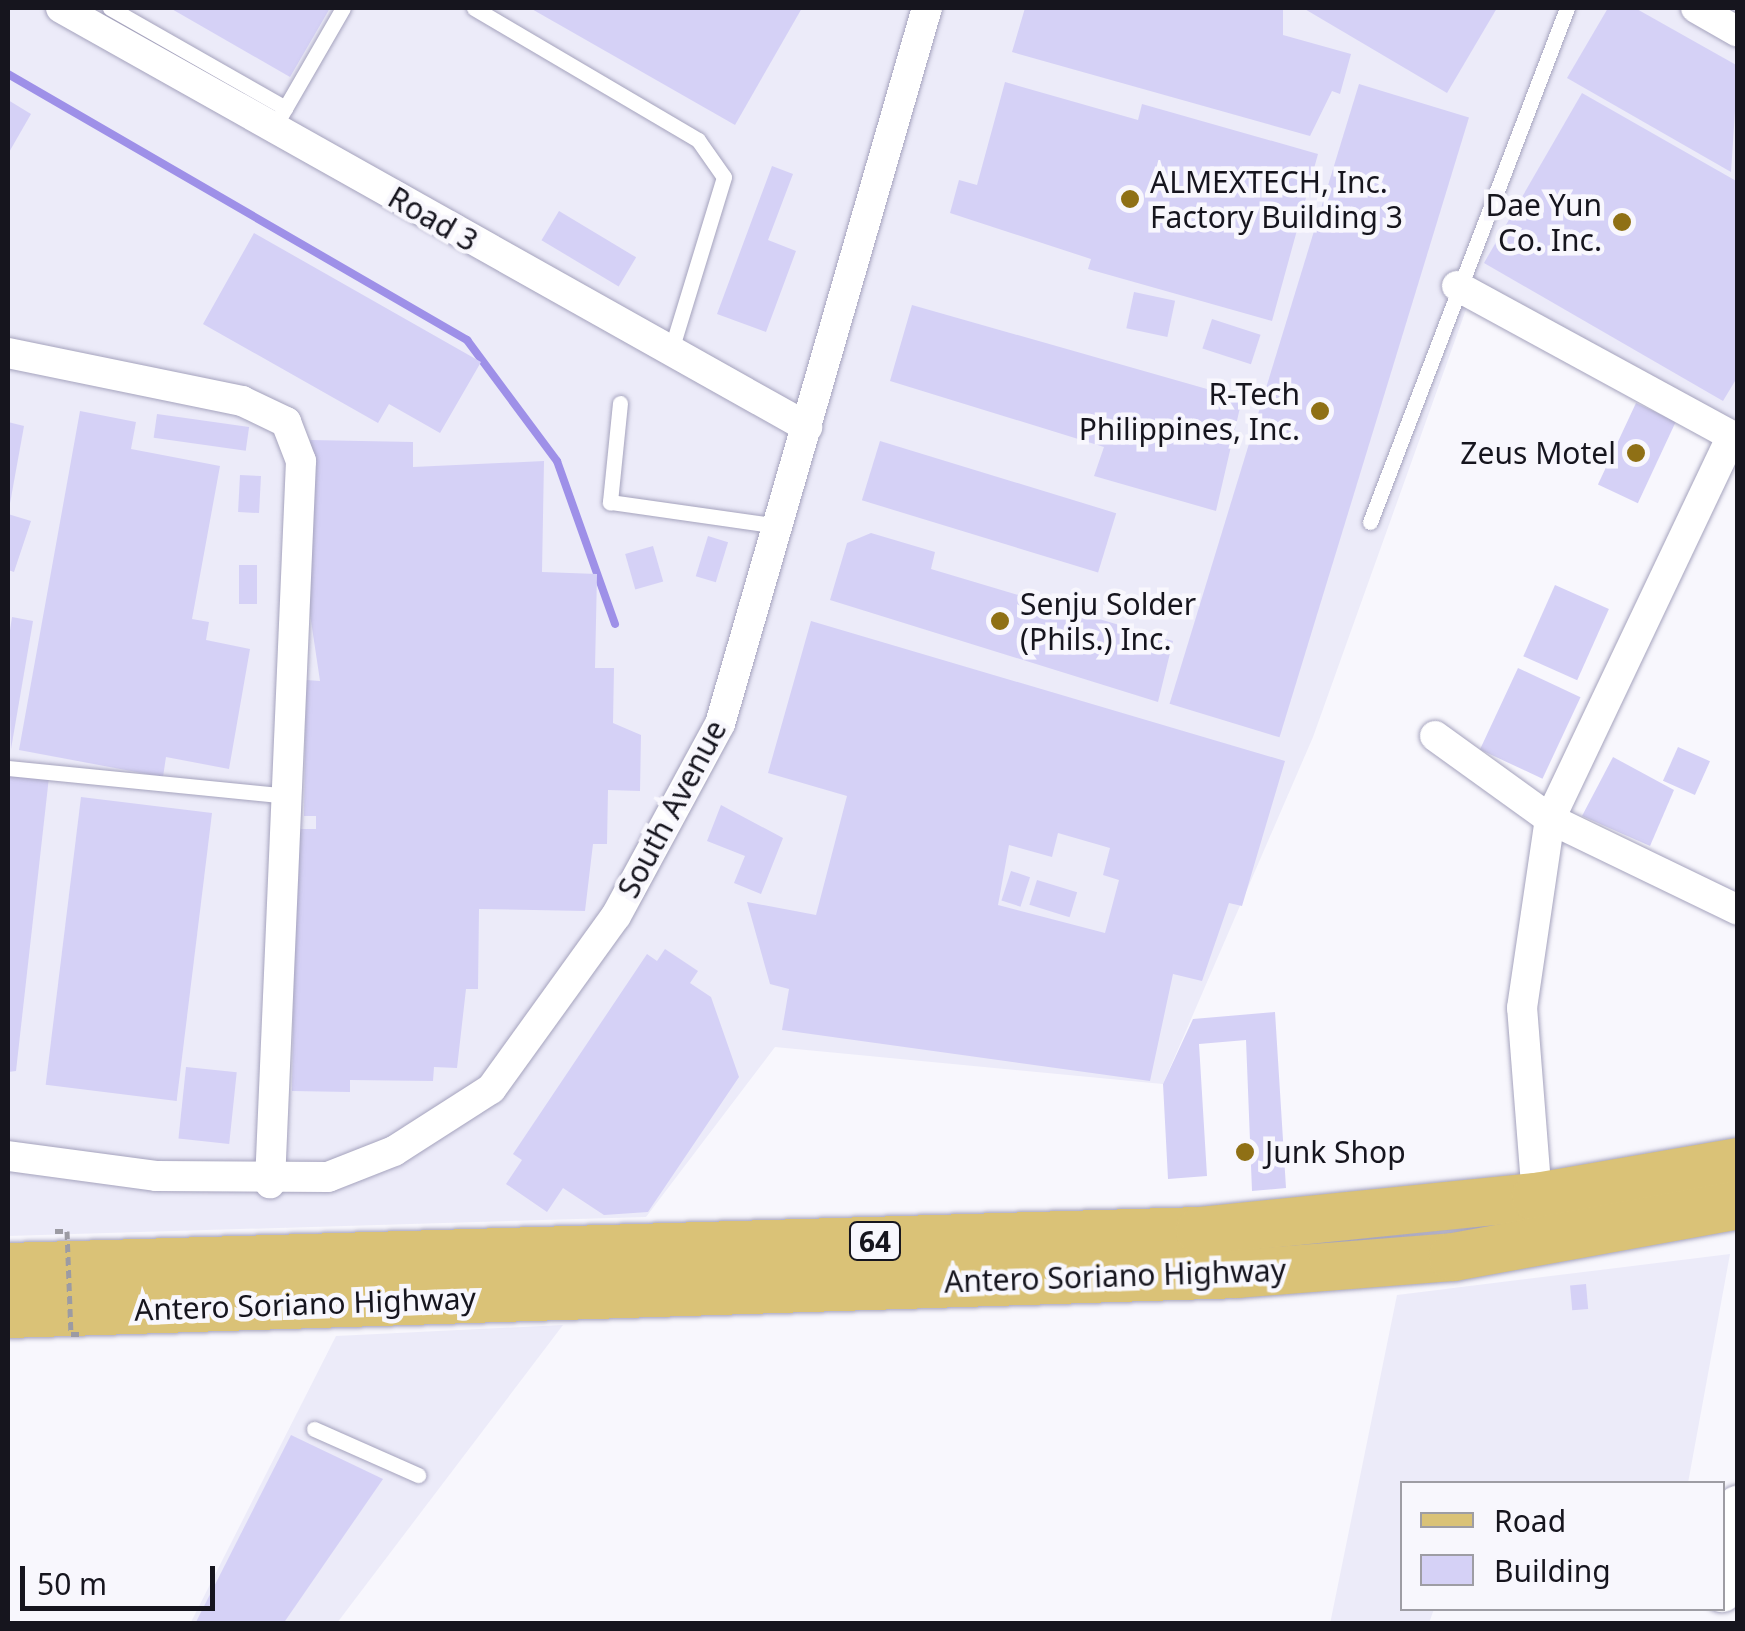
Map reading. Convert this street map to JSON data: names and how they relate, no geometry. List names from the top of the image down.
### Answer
{
  "streets": {
    "main road": ["64", "Antero Soriano Highway"],
    "street": ["Road 3", "South Avenue"]
  },
  "crossings": [
    ["Road 3", "South Avenue"]
  ],
  "places": [
    "ALMEXTECH, Inc. Factory Building 3",
    "Dae Yun Co. Inc.",
    "R-Tech Philippines, Inc.",
    "Zeus Motel",
    "Senju Solder (Phils.) Inc.",
    "Junk Shop"
  ],
  "legend": ["Road", "Building"],
  "scale_bar": "50 m"
}
